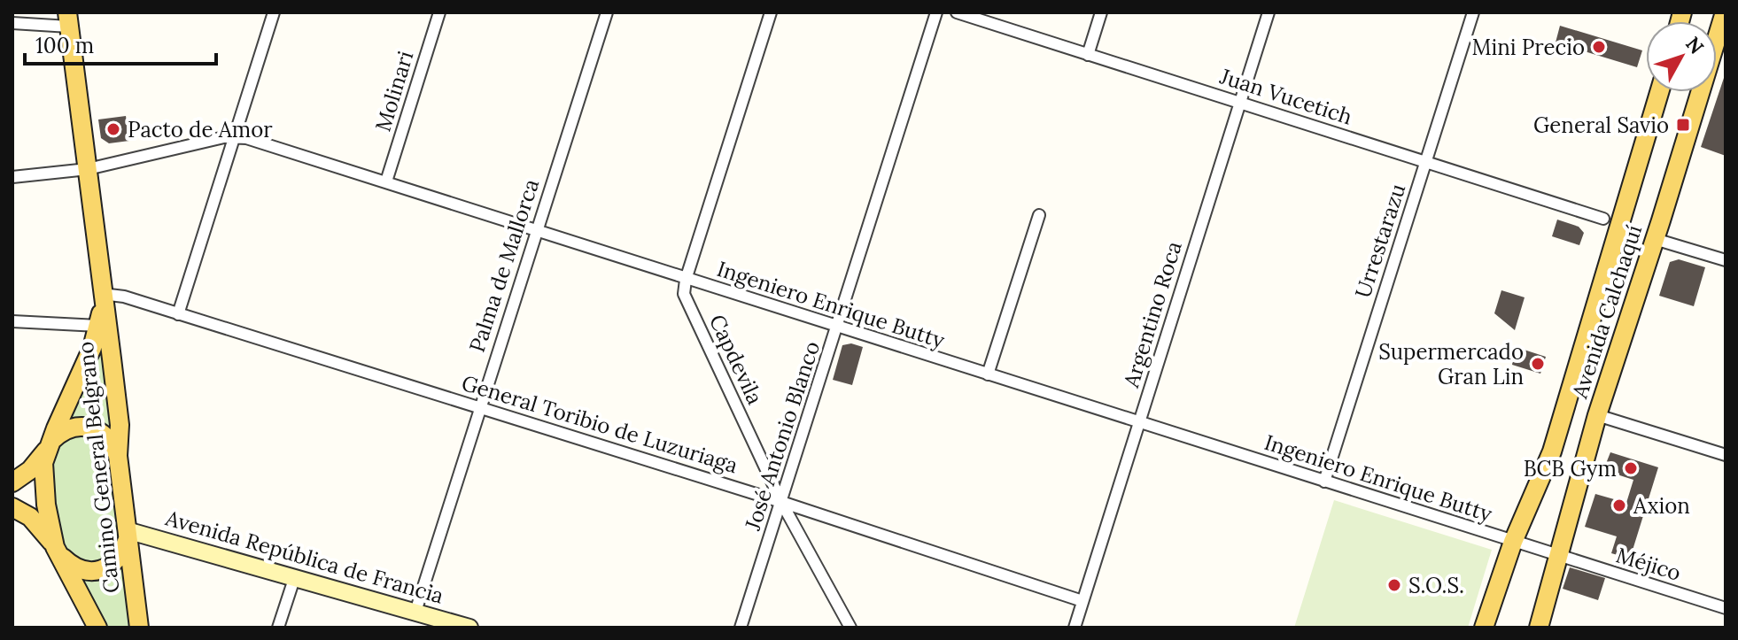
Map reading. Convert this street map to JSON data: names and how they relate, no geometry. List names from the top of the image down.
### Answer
{
  "streets": {
    "main road": ["Avenida Calchaquí", "Camino General Belgrano", "Avenida República de Francia"],
    "street": [
      "Molinari",
      "Juan Vucetich",
      "Urrestarazu",
      "Palma de Mallorca",
      "Ingeniero Enrique Butty",
      "Argentino Roca",
      "Capdevila",
      "General Toribio de Luzuriaga",
      "José Antonio Blanco",
      "Méjico"
    ]
  },
  "crossings": [
    ["Molinari", "Ingeniero Enrique Butty"],
    ["Juan Vucetich", "Urrestarazu"],
    ["Juan Vucetich", "Argentino Roca"],
    ["Urrestarazu", "Ingeniero Enrique Butty"],
    ["Palma de Mallorca", "Ingeniero Enrique Butty"],
    ["Palma de Mallorca", "General Toribio de Luzuriaga"],
    ["Palma de Mallorca", "Avenida República de Francia"],
    ["Ingeniero Enrique Butty", "Avenida Calchaquí"],
    ["Ingeniero Enrique Butty", "Argentino Roca"],
    ["Ingeniero Enrique Butty", "Capdevila"],
    ["Ingeniero Enrique Butty", "José Antonio Blanco"],
    ["Ingeniero Enrique Butty", "Camino General Belgrano"],
    ["Ingeniero Enrique Butty", "Méjico"],
    ["Avenida Calchaquí", "Méjico"],
    ["Argentino Roca", "General Toribio de Luzuriaga"],
    ["Capdevila", "General Toribio de Luzuriaga"],
    ["Capdevila", "José Antonio Blanco"],
    ["General Toribio de Luzuriaga", "José Antonio Blanco"],
    ["General Toribio de Luzuriaga", "Camino General Belgrano"],
    ["Camino General Belgrano", "Avenida República de Francia"]
  ],
  "places": {
    "other": [
      "Mini Precio",
      "Pacto de Amor",
      "Supermercado Gran Lin",
      "BCB Gym",
      "Axion",
      "S.O.S."
    ],
    "transit": ["General Savio"]
  },
  "scale_bar": "100 m",
  "north": "top right"
}
